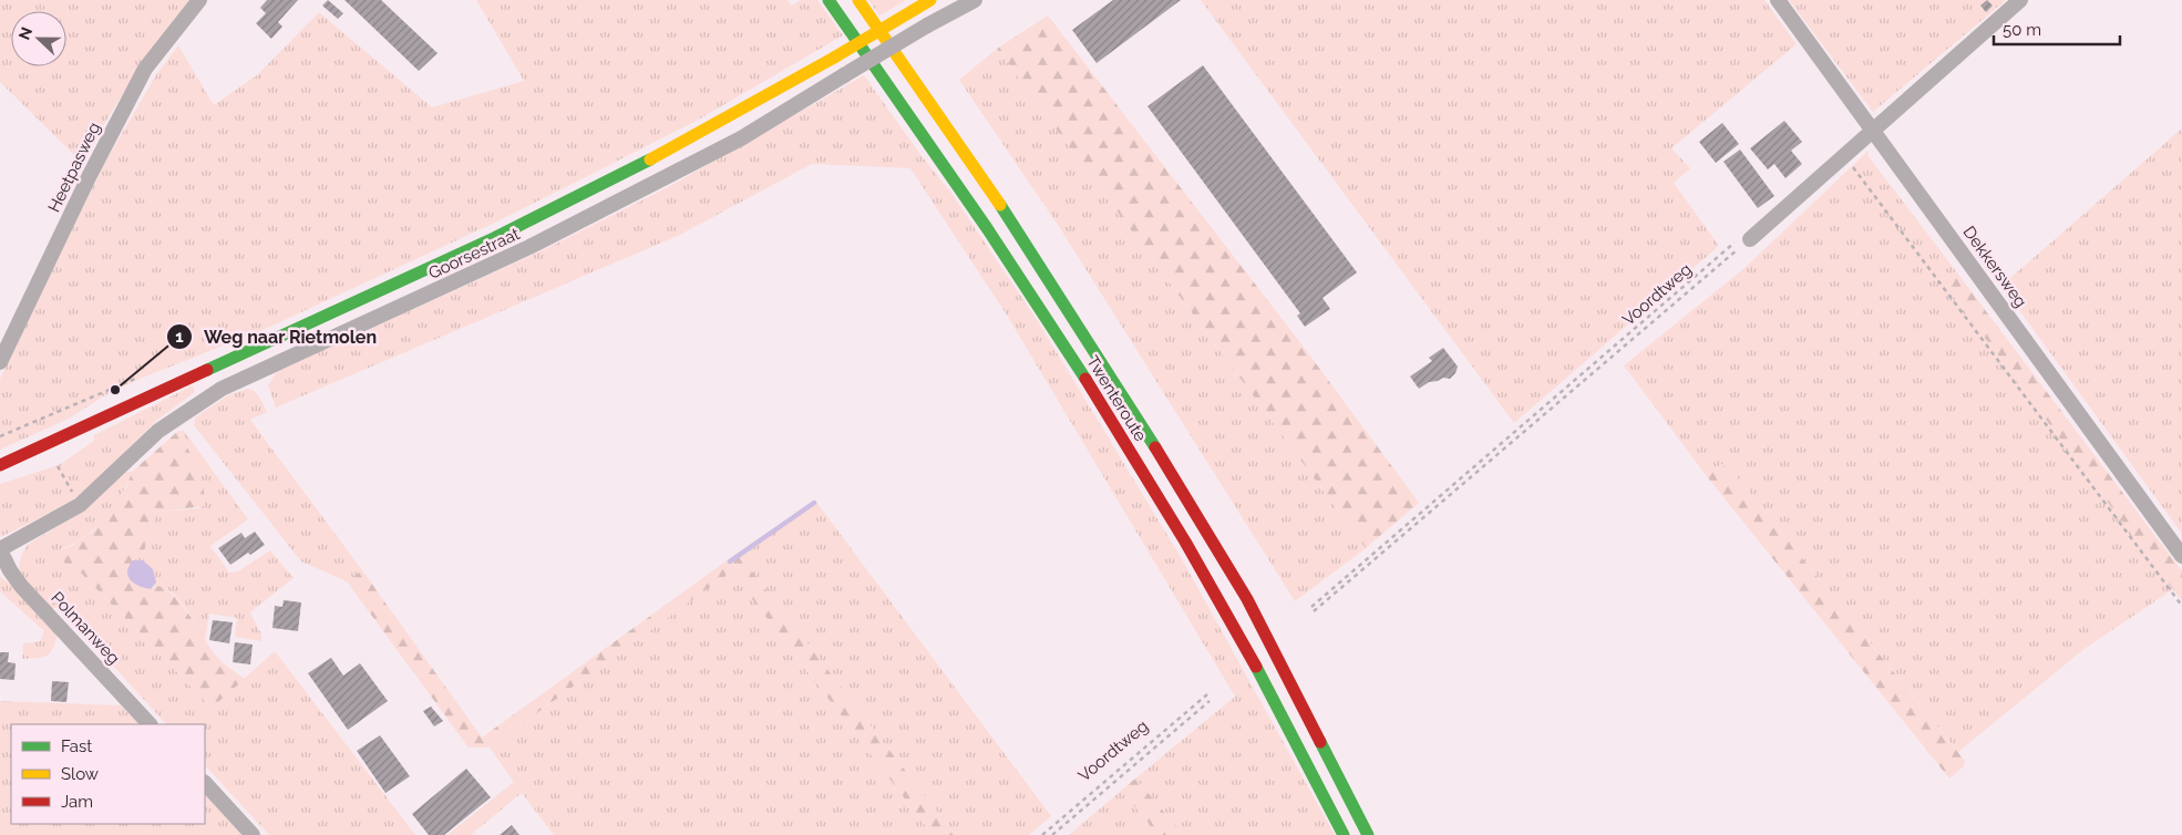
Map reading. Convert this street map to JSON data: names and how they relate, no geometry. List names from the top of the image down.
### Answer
{
  "streets": {
    "main road": ["Goorsestraat", "Twenteroute"],
    "street": ["Heetpasweg", "Dekkersweg", "Polmanweg"],
    "path": ["Voordtweg"]
  },
  "crossings": [
    ["Goorsestraat", "Polmanweg"]
  ],
  "places": ["Weg naar Rietmolen"],
  "legend": ["Fast", "Slow", "Jam"],
  "scale_bar": "50 m",
  "north": "left"
}
